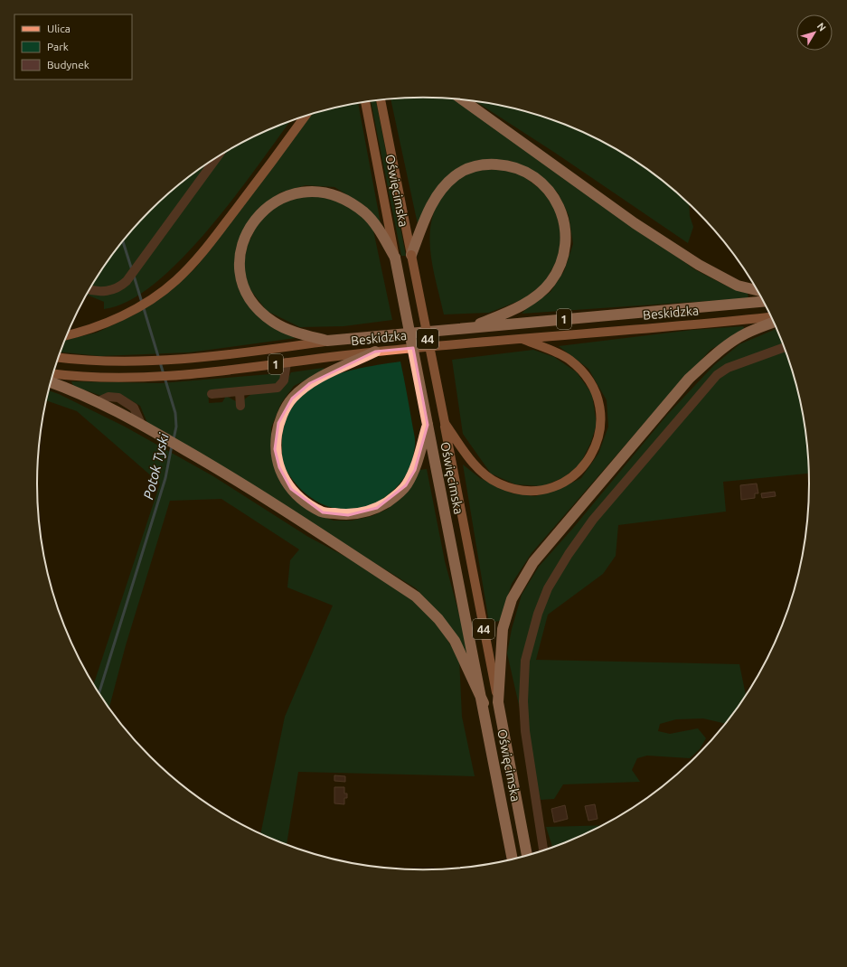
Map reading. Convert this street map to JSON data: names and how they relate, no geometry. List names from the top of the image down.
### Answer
{
  "streets": {
    "highway": [
      "Oświęcimska",
      "Beskidzka",
      "1",
      "44"
    ]
  },
  "water": ["Potok Tyski"],
  "legend": ["Ulica", "Park", "Budynek"],
  "north": "top right"
}
